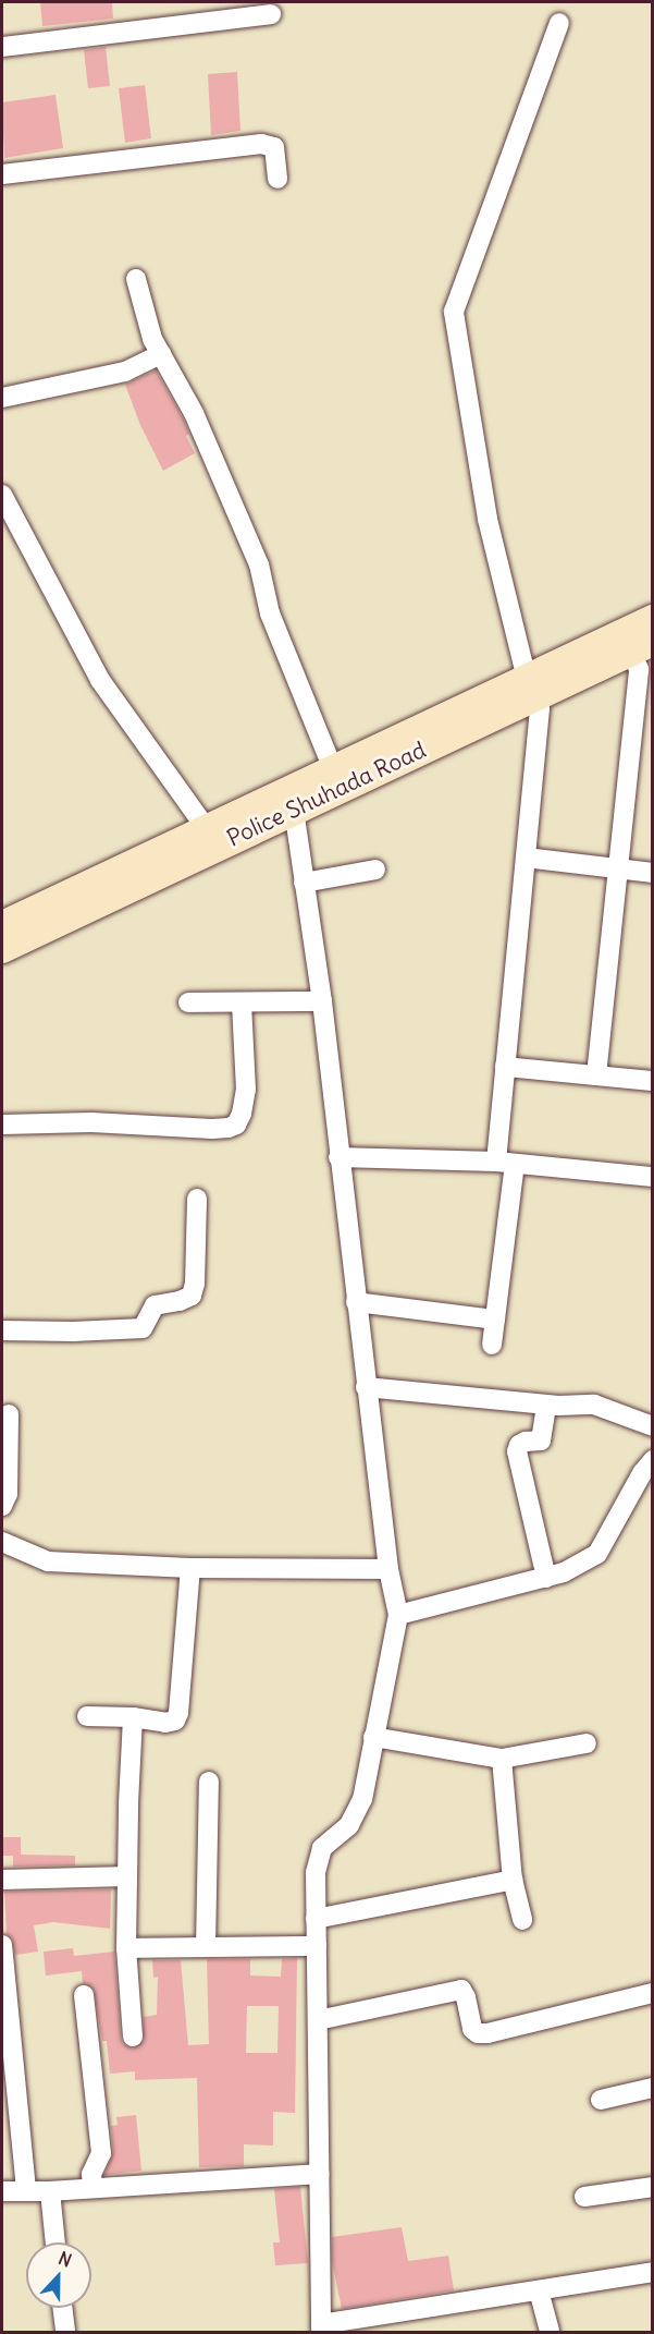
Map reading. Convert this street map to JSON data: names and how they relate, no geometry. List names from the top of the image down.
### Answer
{
  "streets": {
    "main road": ["Police Shuhada Road"]
  },
  "north": "top"
}
